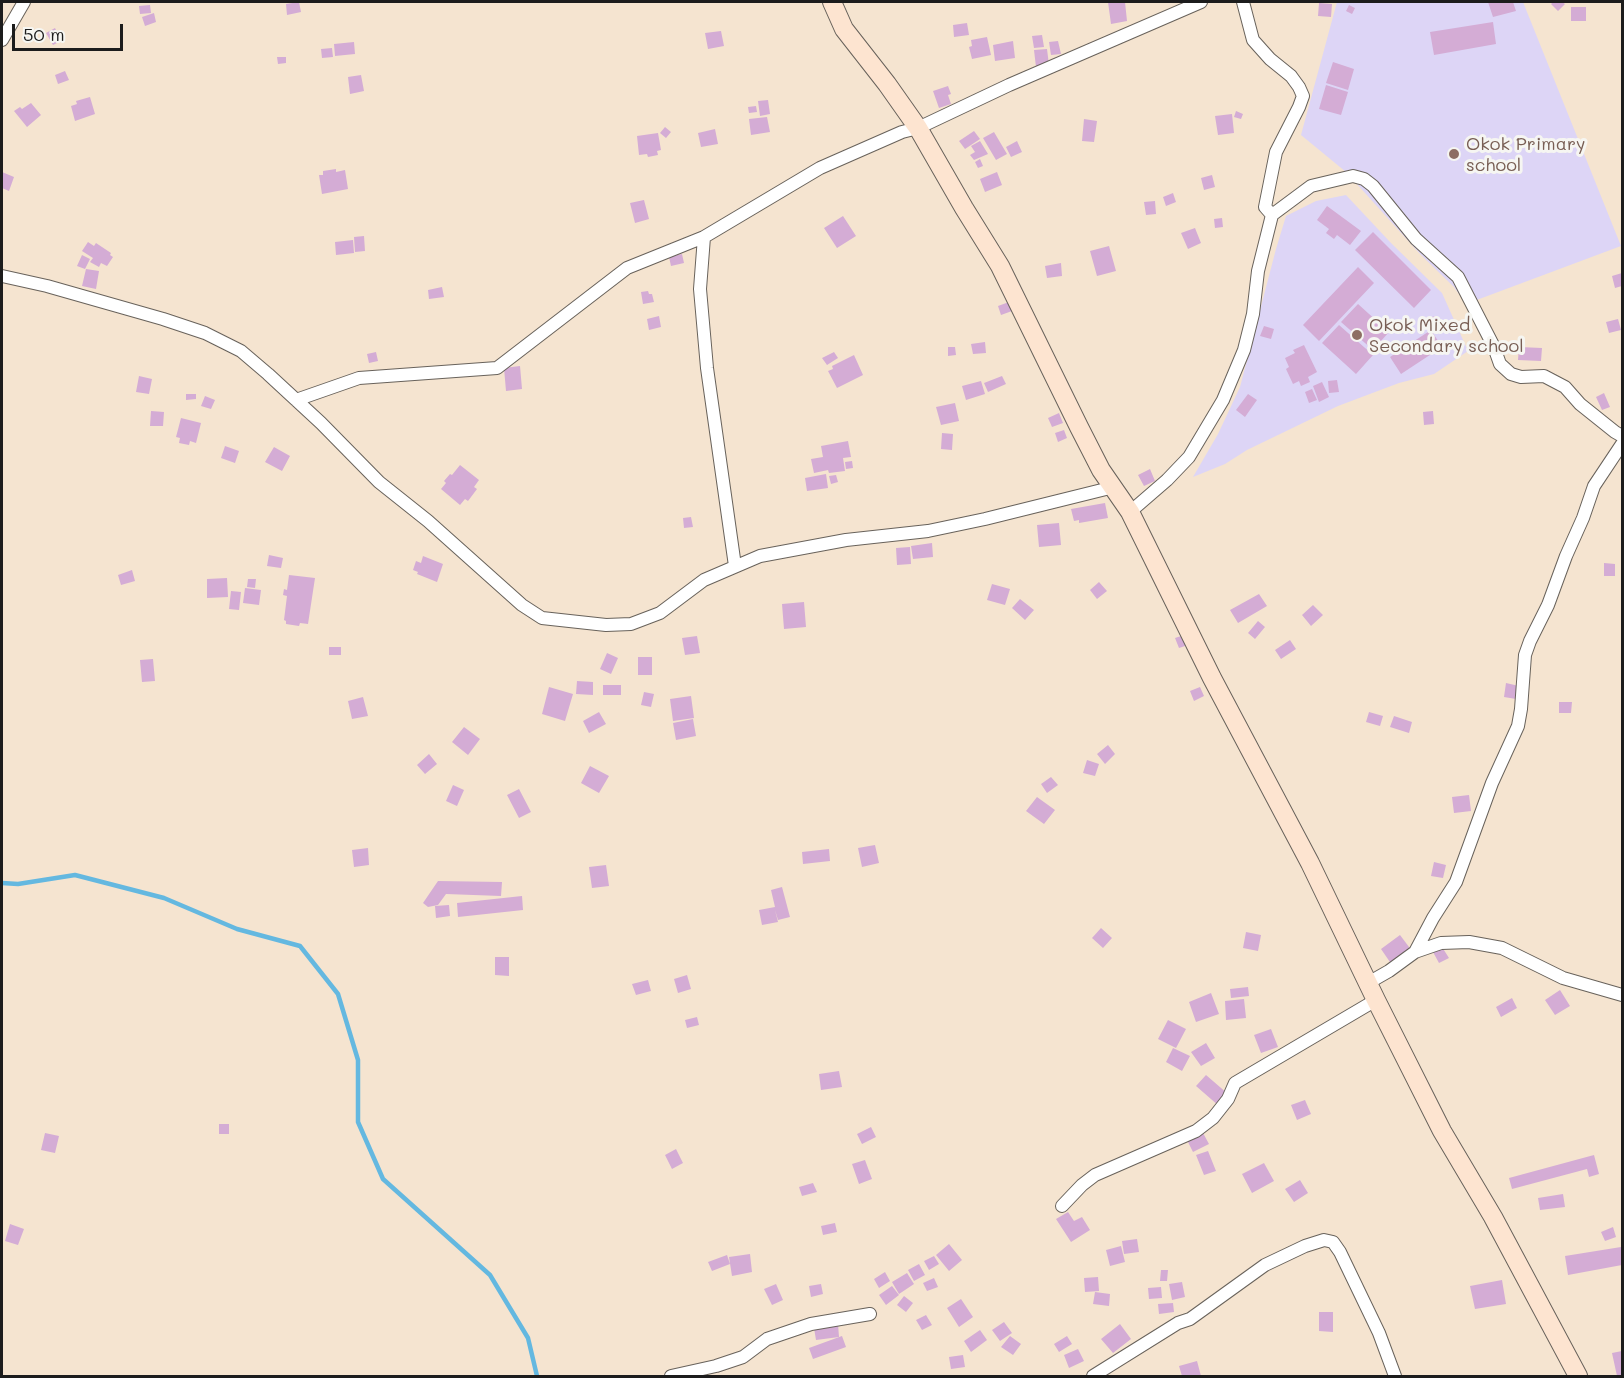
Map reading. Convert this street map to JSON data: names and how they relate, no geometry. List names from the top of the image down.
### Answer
{
  "places": ["Okok Primary school", "Okok Mixed Secondary school"],
  "scale_bar": "50 m"
}
